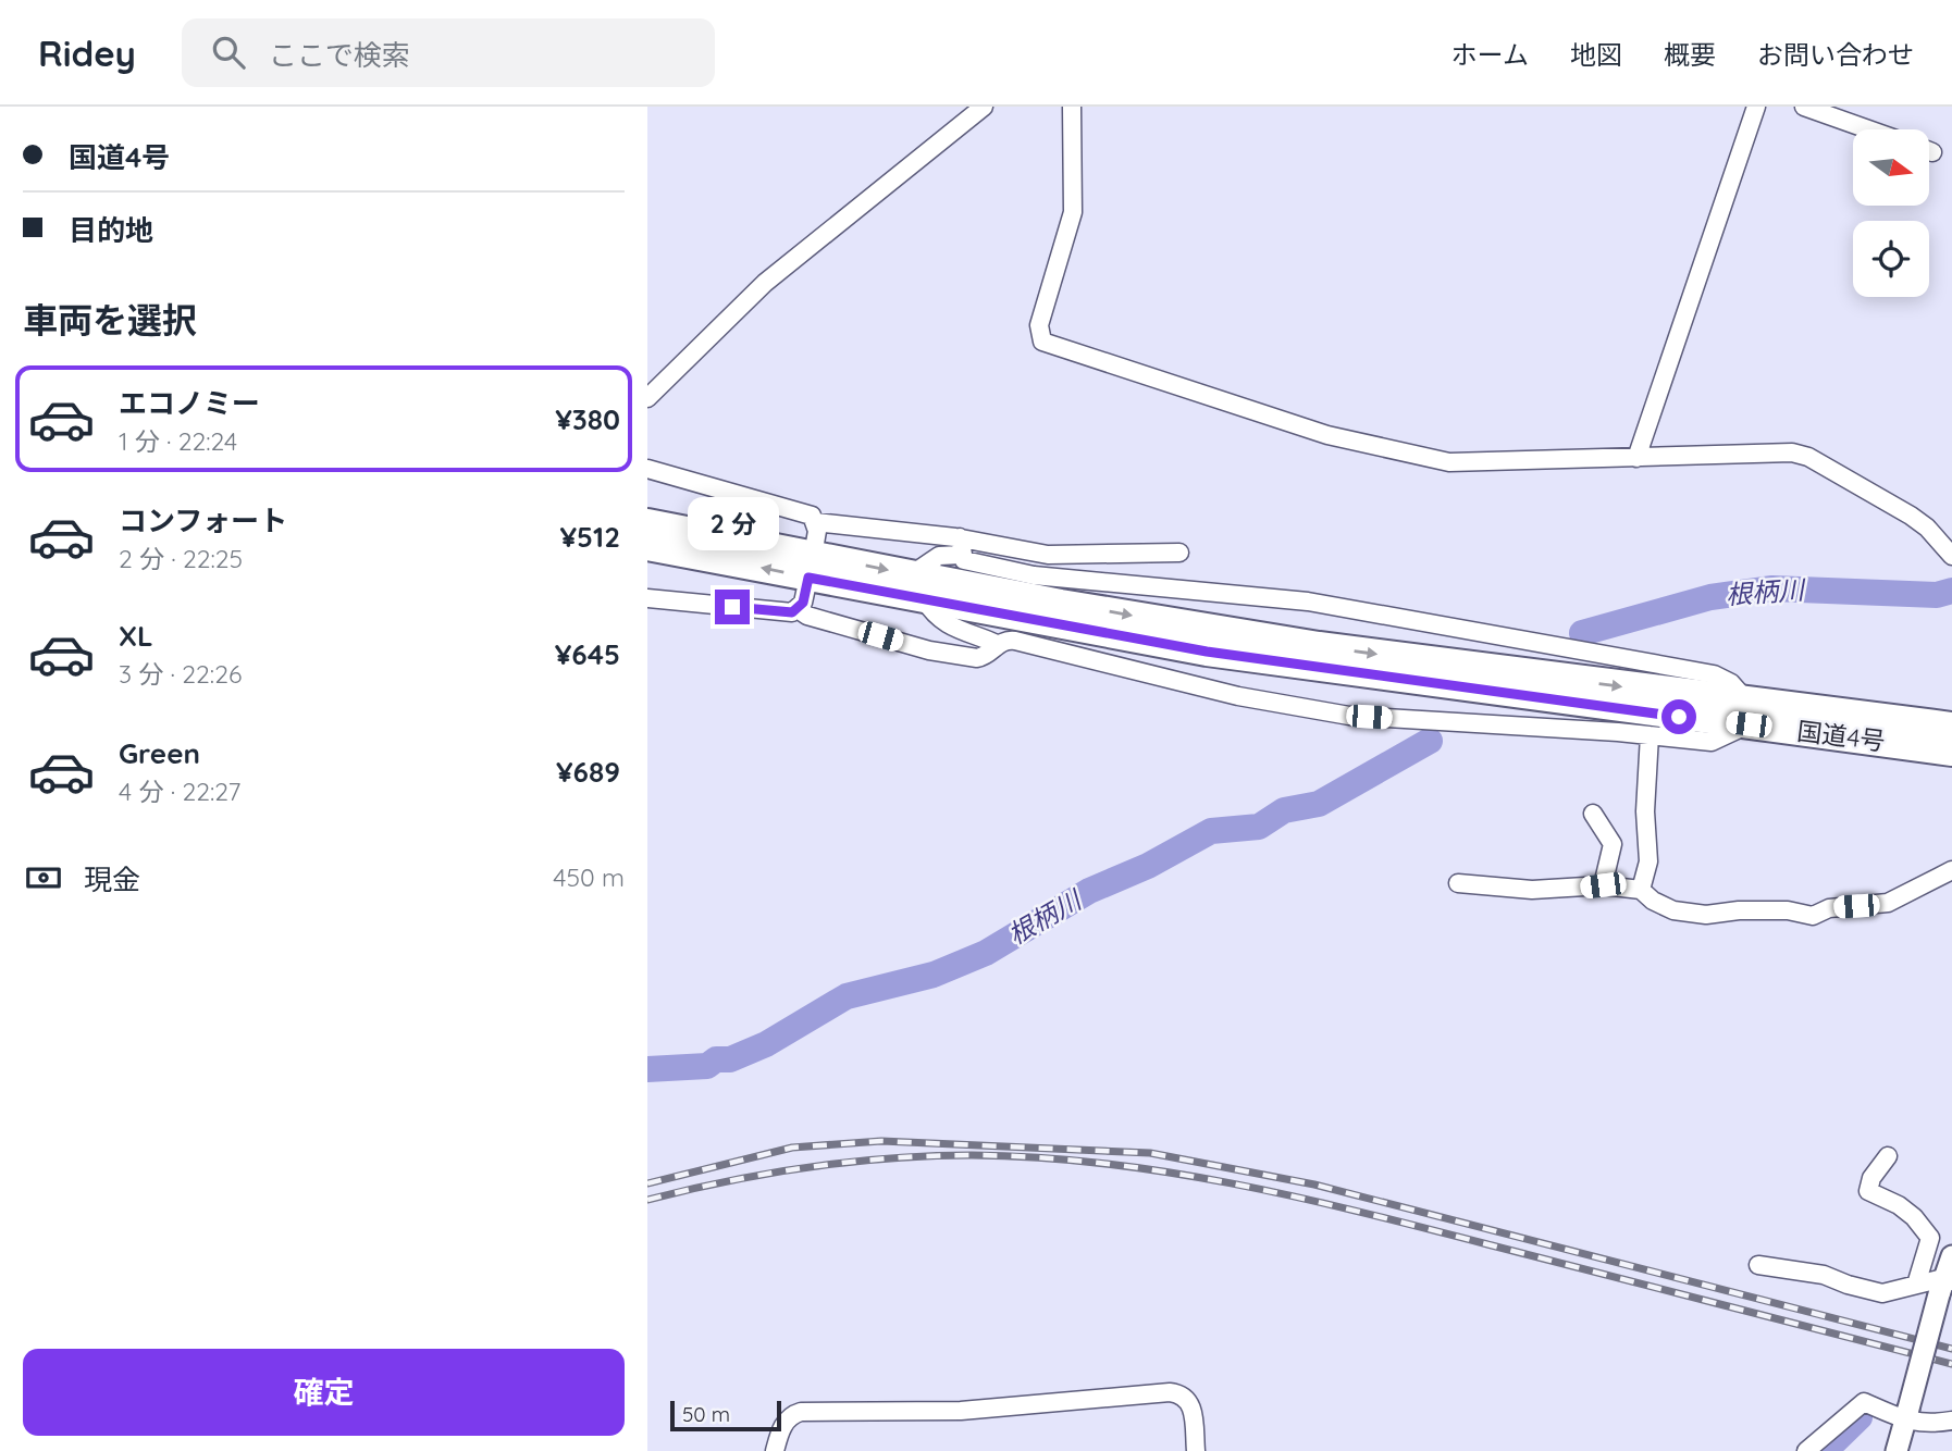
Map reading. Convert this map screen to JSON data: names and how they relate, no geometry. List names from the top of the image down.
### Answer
{
  "streets": {
    "highway": ["国道4号"]
  },
  "water": ["根柄川"],
  "scale_bar": "50 m",
  "north": "right",
  "page": {
    "header": "Ridey",
    "search": "ここで検索",
    "nav": [
      "ホーム",
      "地図",
      "概要",
      "お問い合わせ"
    ],
    "banner": ["国道4号", "目的地"],
    "heading": "車両を選択",
    "list": [
      {
        "name": "エコノミー",
        "note": "1 分 · 22:24",
        "value": "¥380"
      },
      {
        "name": "コンフォート",
        "note": "2 分 · 22:25",
        "value": "¥512"
      },
      {
        "name": "XL",
        "note": "3 分 · 22:26",
        "value": "¥645"
      },
      {
        "name": "Green",
        "note": "4 分 · 22:27",
        "value": "¥689"
      }
    ],
    "bubble": "2 分",
    "pay": ["現金", "450 m"],
    "buttons": "確定",
    "scale": "50 m"
  }
}
